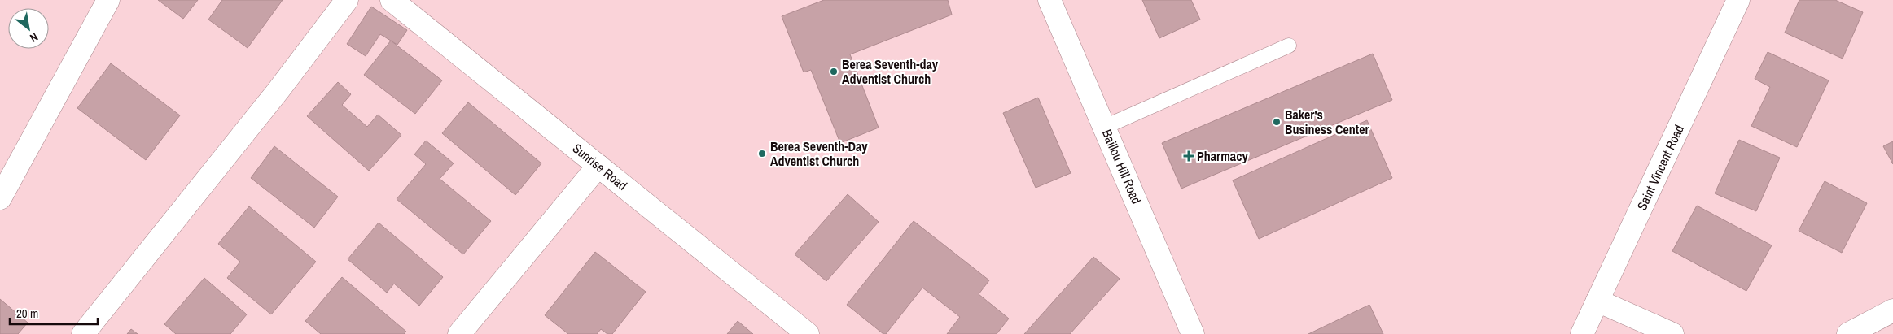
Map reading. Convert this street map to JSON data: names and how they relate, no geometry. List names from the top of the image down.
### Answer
{
  "streets": {
    "street": ["Sunrise Road", "Baillou Hill Road", "Saint Vincent Road"]
  },
  "places": {
    "other": ["Berea Seventh-day Adventist Church", "Baker's Business Center", "Berea Seventh-Day Adventist Church"],
    "health": ["Pharmacy"]
  },
  "scale_bar": "20 m",
  "north": "bottom right"
}
